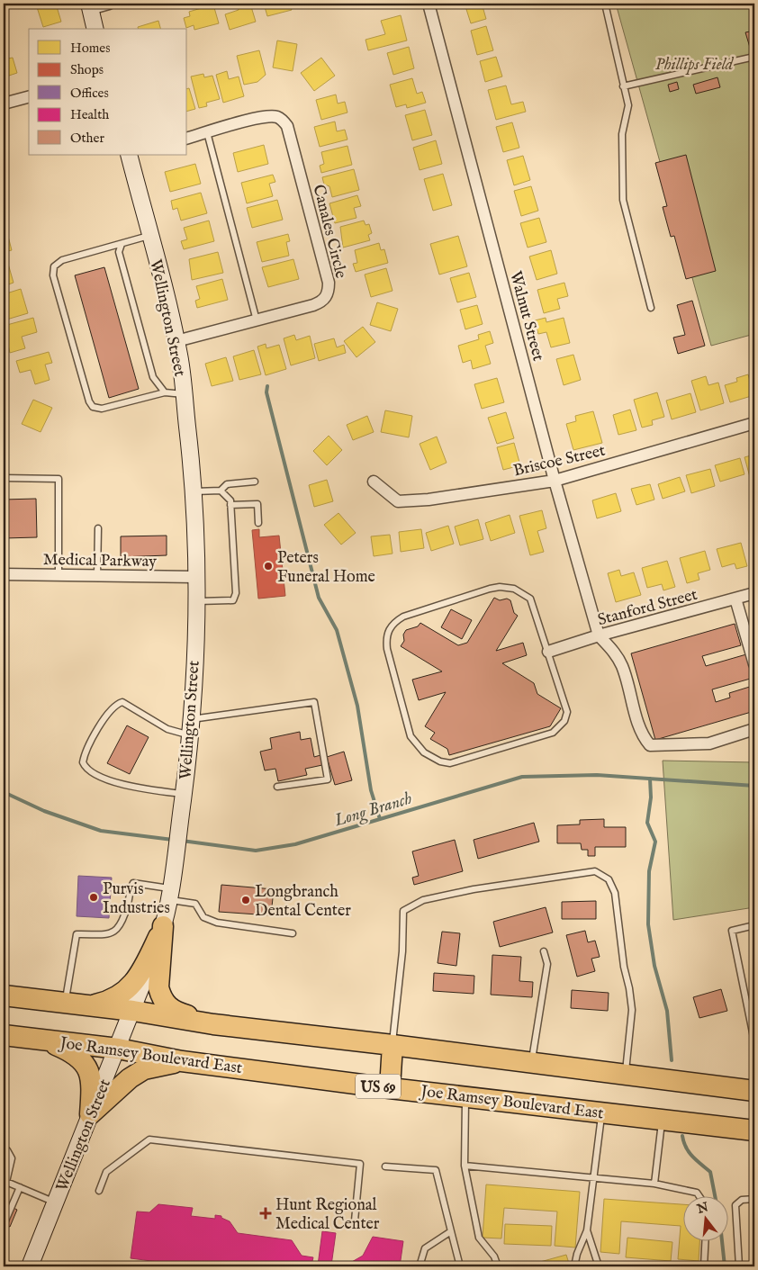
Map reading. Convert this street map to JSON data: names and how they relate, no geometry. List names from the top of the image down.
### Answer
{
  "streets": {
    "highway": ["Joe Ramsey Boulevard East", "US 69"],
    "street": [
      "Canales Circle",
      "Walnut Street",
      "Wellington Street",
      "Briscoe Street",
      "Medical Parkway",
      "Stanford Street"
    ]
  },
  "crossings": [
    ["Canales Circle", "Wellington Street"],
    ["Walnut Street", "Briscoe Street"],
    ["Walnut Street", "Stanford Street"],
    ["Wellington Street", "Medical Parkway"],
    ["Wellington Street", "Joe Ramsey Boulevard East"]
  ],
  "water": ["Long Branch"],
  "parks": ["Phillips Field"],
  "places": {
    "other": ["Peters Funeral Home", "Purvis Industries", "Longbranch Dental Center"],
    "health": ["Hunt Regional Medical Center"]
  },
  "legend": [
    "Homes",
    "Shops",
    "Offices",
    "Health",
    "Other"
  ],
  "north": "top"
}
